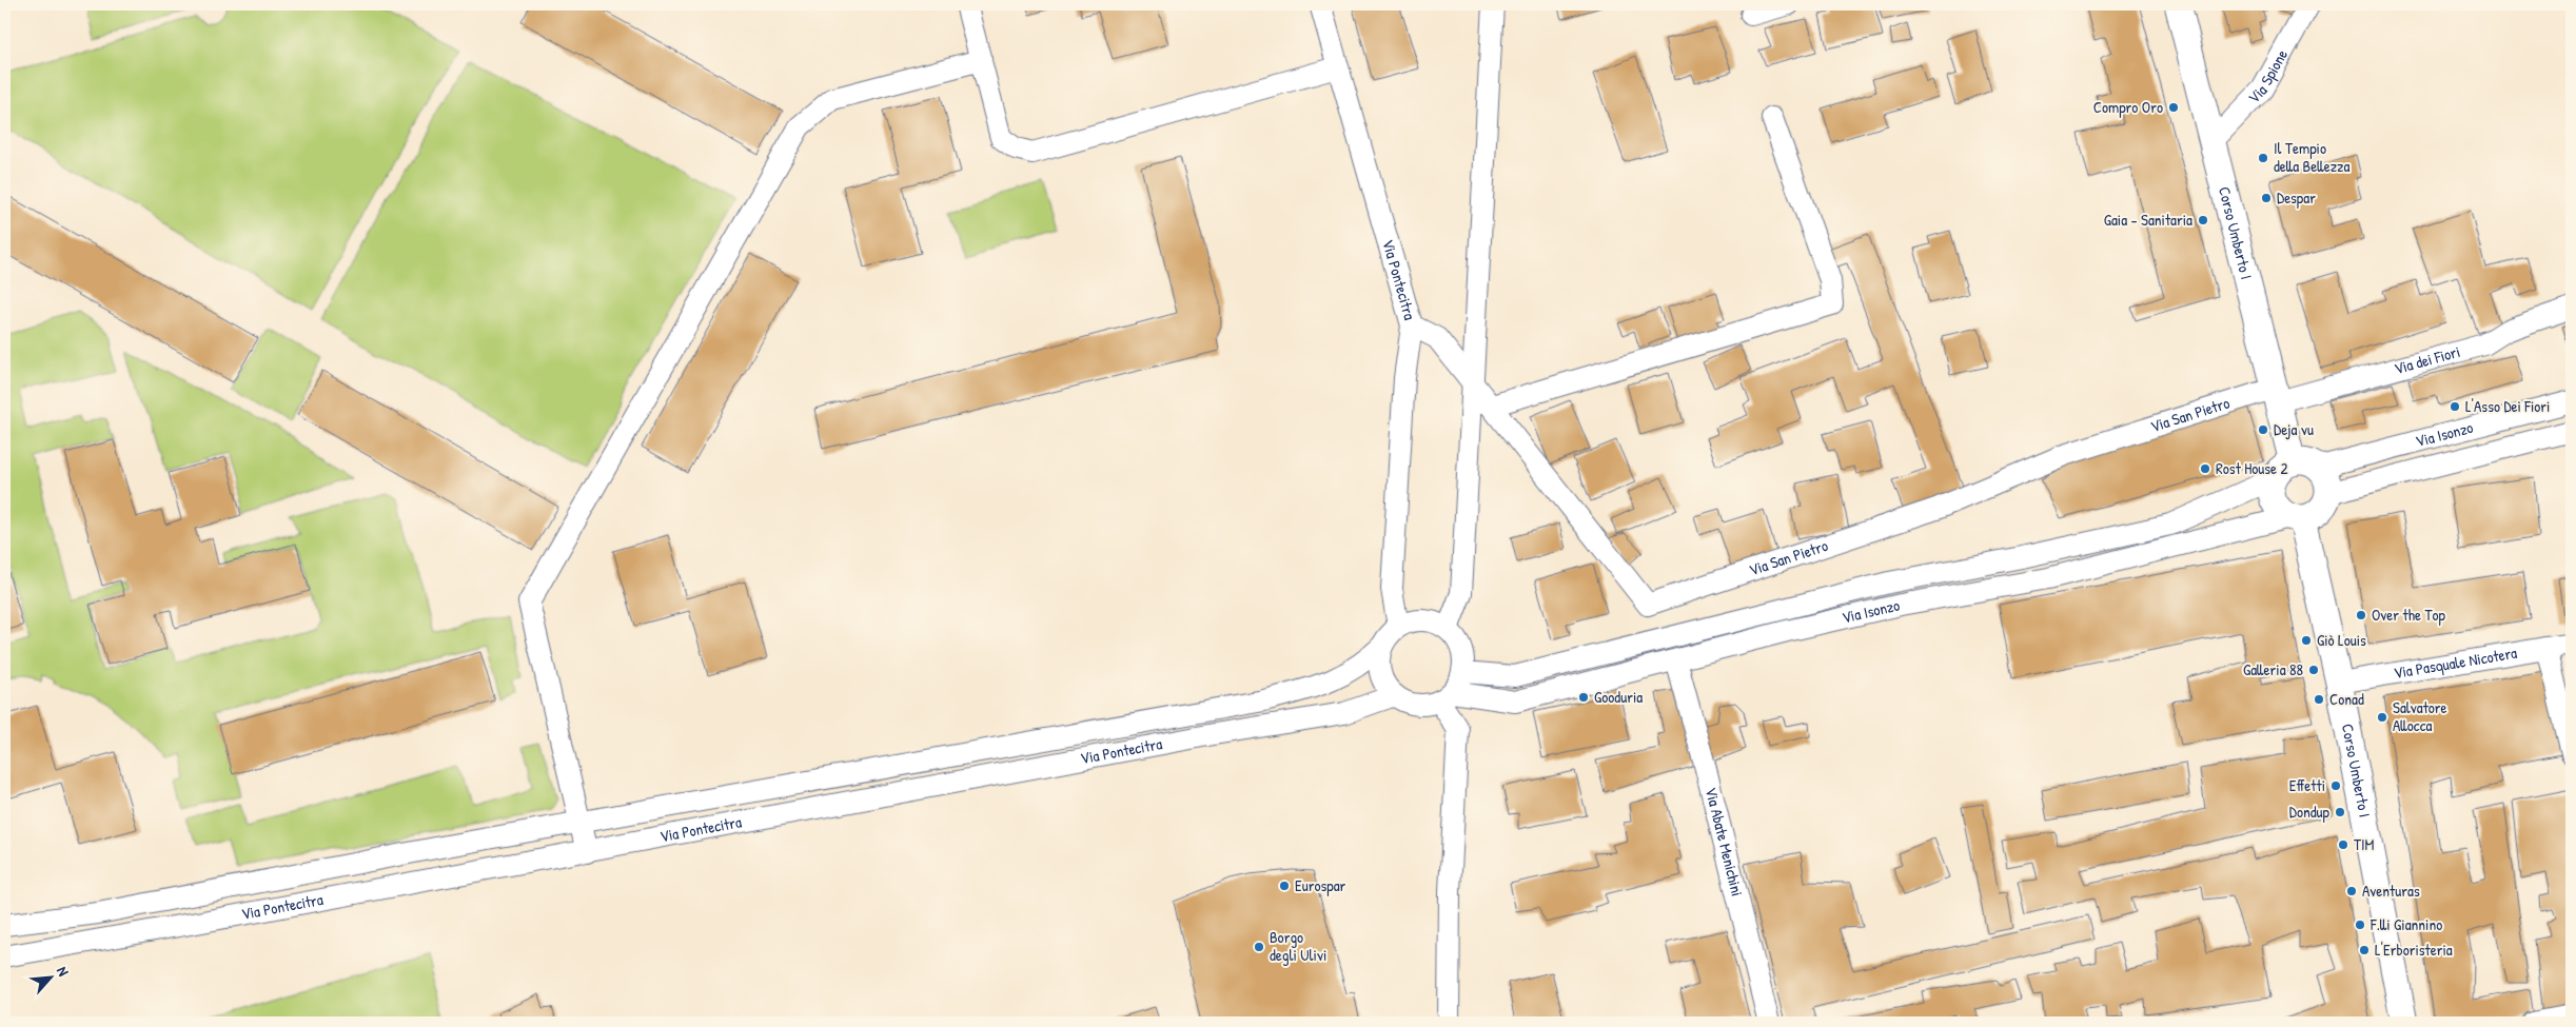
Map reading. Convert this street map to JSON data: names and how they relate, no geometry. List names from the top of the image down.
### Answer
{
  "streets": {
    "street": [
      "Via Spione",
      "Corso Umberto I",
      "Via Pontecitra",
      "Via dei Fiori",
      "Via San Pietro",
      "Via Isonzo",
      "Via Pasquale Nicotera",
      "Via Abate Menichini"
    ]
  },
  "crossings": [
    ["Via Spione", "Corso Umberto I"],
    ["Corso Umberto I", "Via dei Fiori"],
    ["Corso Umberto I", "Via San Pietro"],
    ["Corso Umberto I", "Via Isonzo"],
    ["Corso Umberto I", "Via Pasquale Nicotera"],
    ["Via Pontecitra", "Via San Pietro"],
    ["Via Pontecitra", "Via Isonzo"],
    ["Via dei Fiori", "Via San Pietro"],
    ["Via Isonzo", "Via Abate Menichini"]
  ],
  "places": [
    "Compro Oro",
    "Il Tempio della Bellezza",
    "Despar",
    "Gaia - Sanitaria",
    "L'Asso Dei Fiori",
    "Deja vu",
    "Rost House 2",
    "Over the Top",
    "Giò Louis",
    "Galleria 88",
    "Gooduria",
    "Conad",
    "Salvatore Allocca",
    "Effetti",
    "Dondup",
    "TIM",
    "Eurospar",
    "Aventuras",
    "F.lli Giannino",
    "Borgo degli Ulivi",
    "L'Erboristeria"
  ],
  "north": "top right"
}
